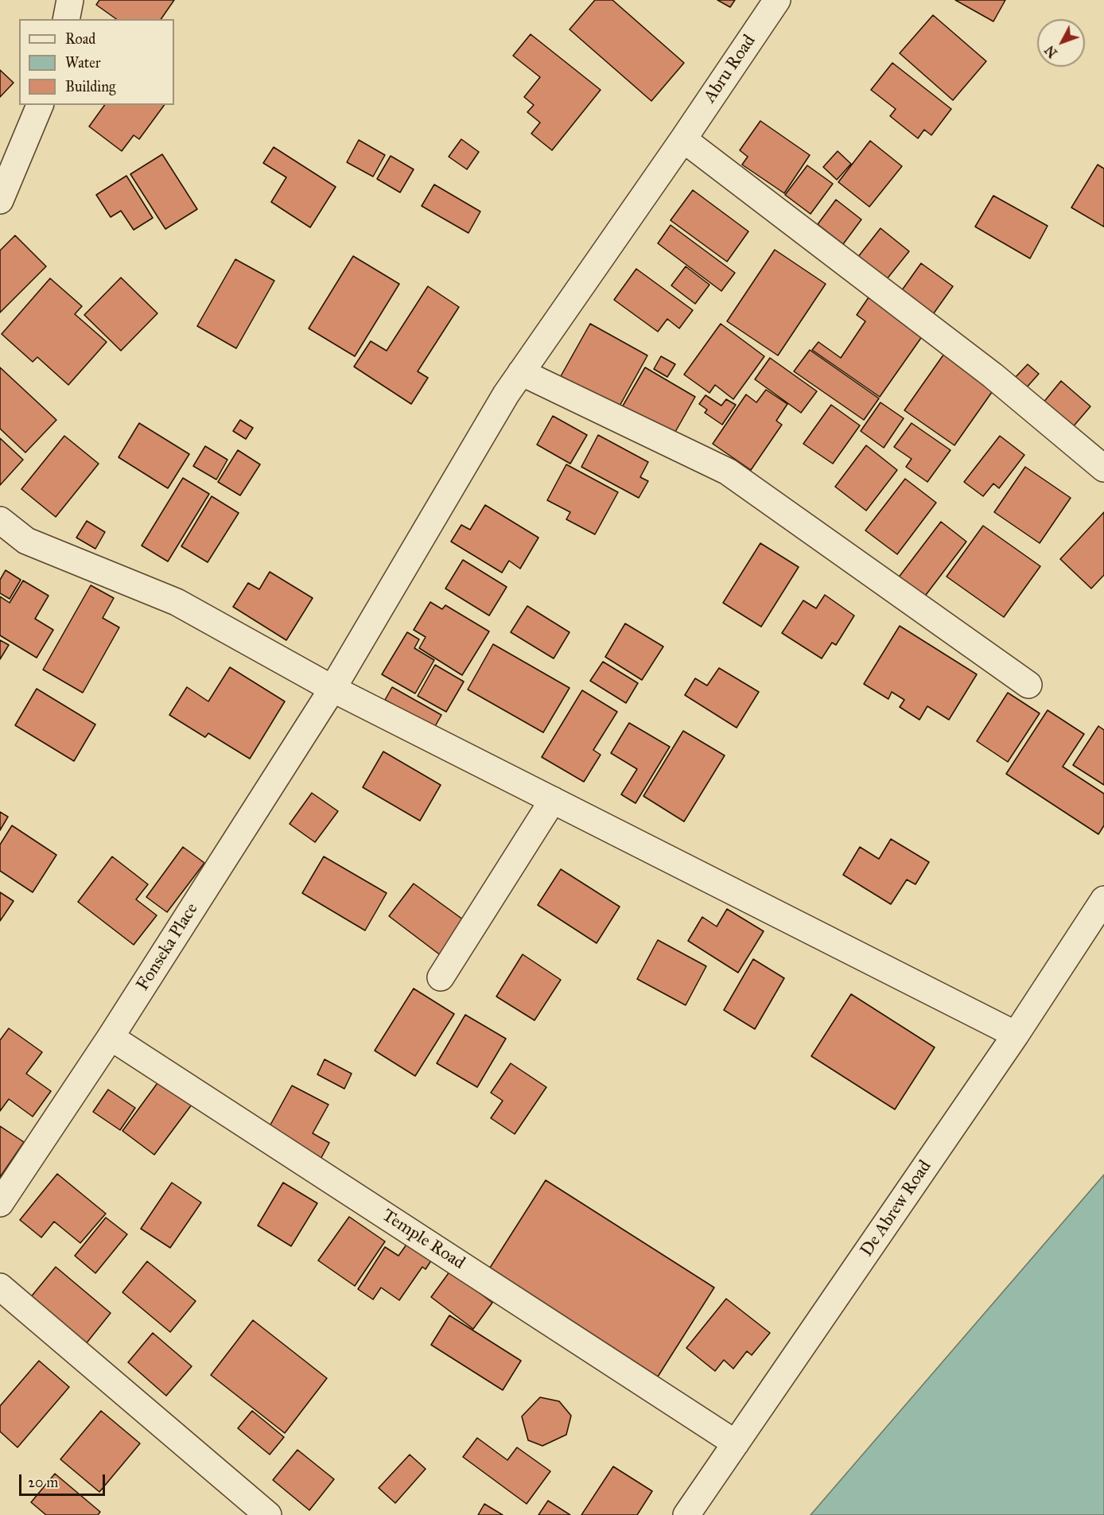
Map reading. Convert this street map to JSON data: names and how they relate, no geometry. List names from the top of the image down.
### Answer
{
  "streets": {
    "street": [
      "Abru Road",
      "Fonseka Place",
      "De Abrew Road",
      "Temple Road"
    ]
  },
  "crossings": [
    ["Abru Road", "Fonseka Place"],
    ["Fonseka Place", "Temple Road"],
    ["De Abrew Road", "Temple Road"]
  ],
  "legend": ["Road", "Water", "Building"],
  "scale_bar": "20 m",
  "north": "bottom left"
}
